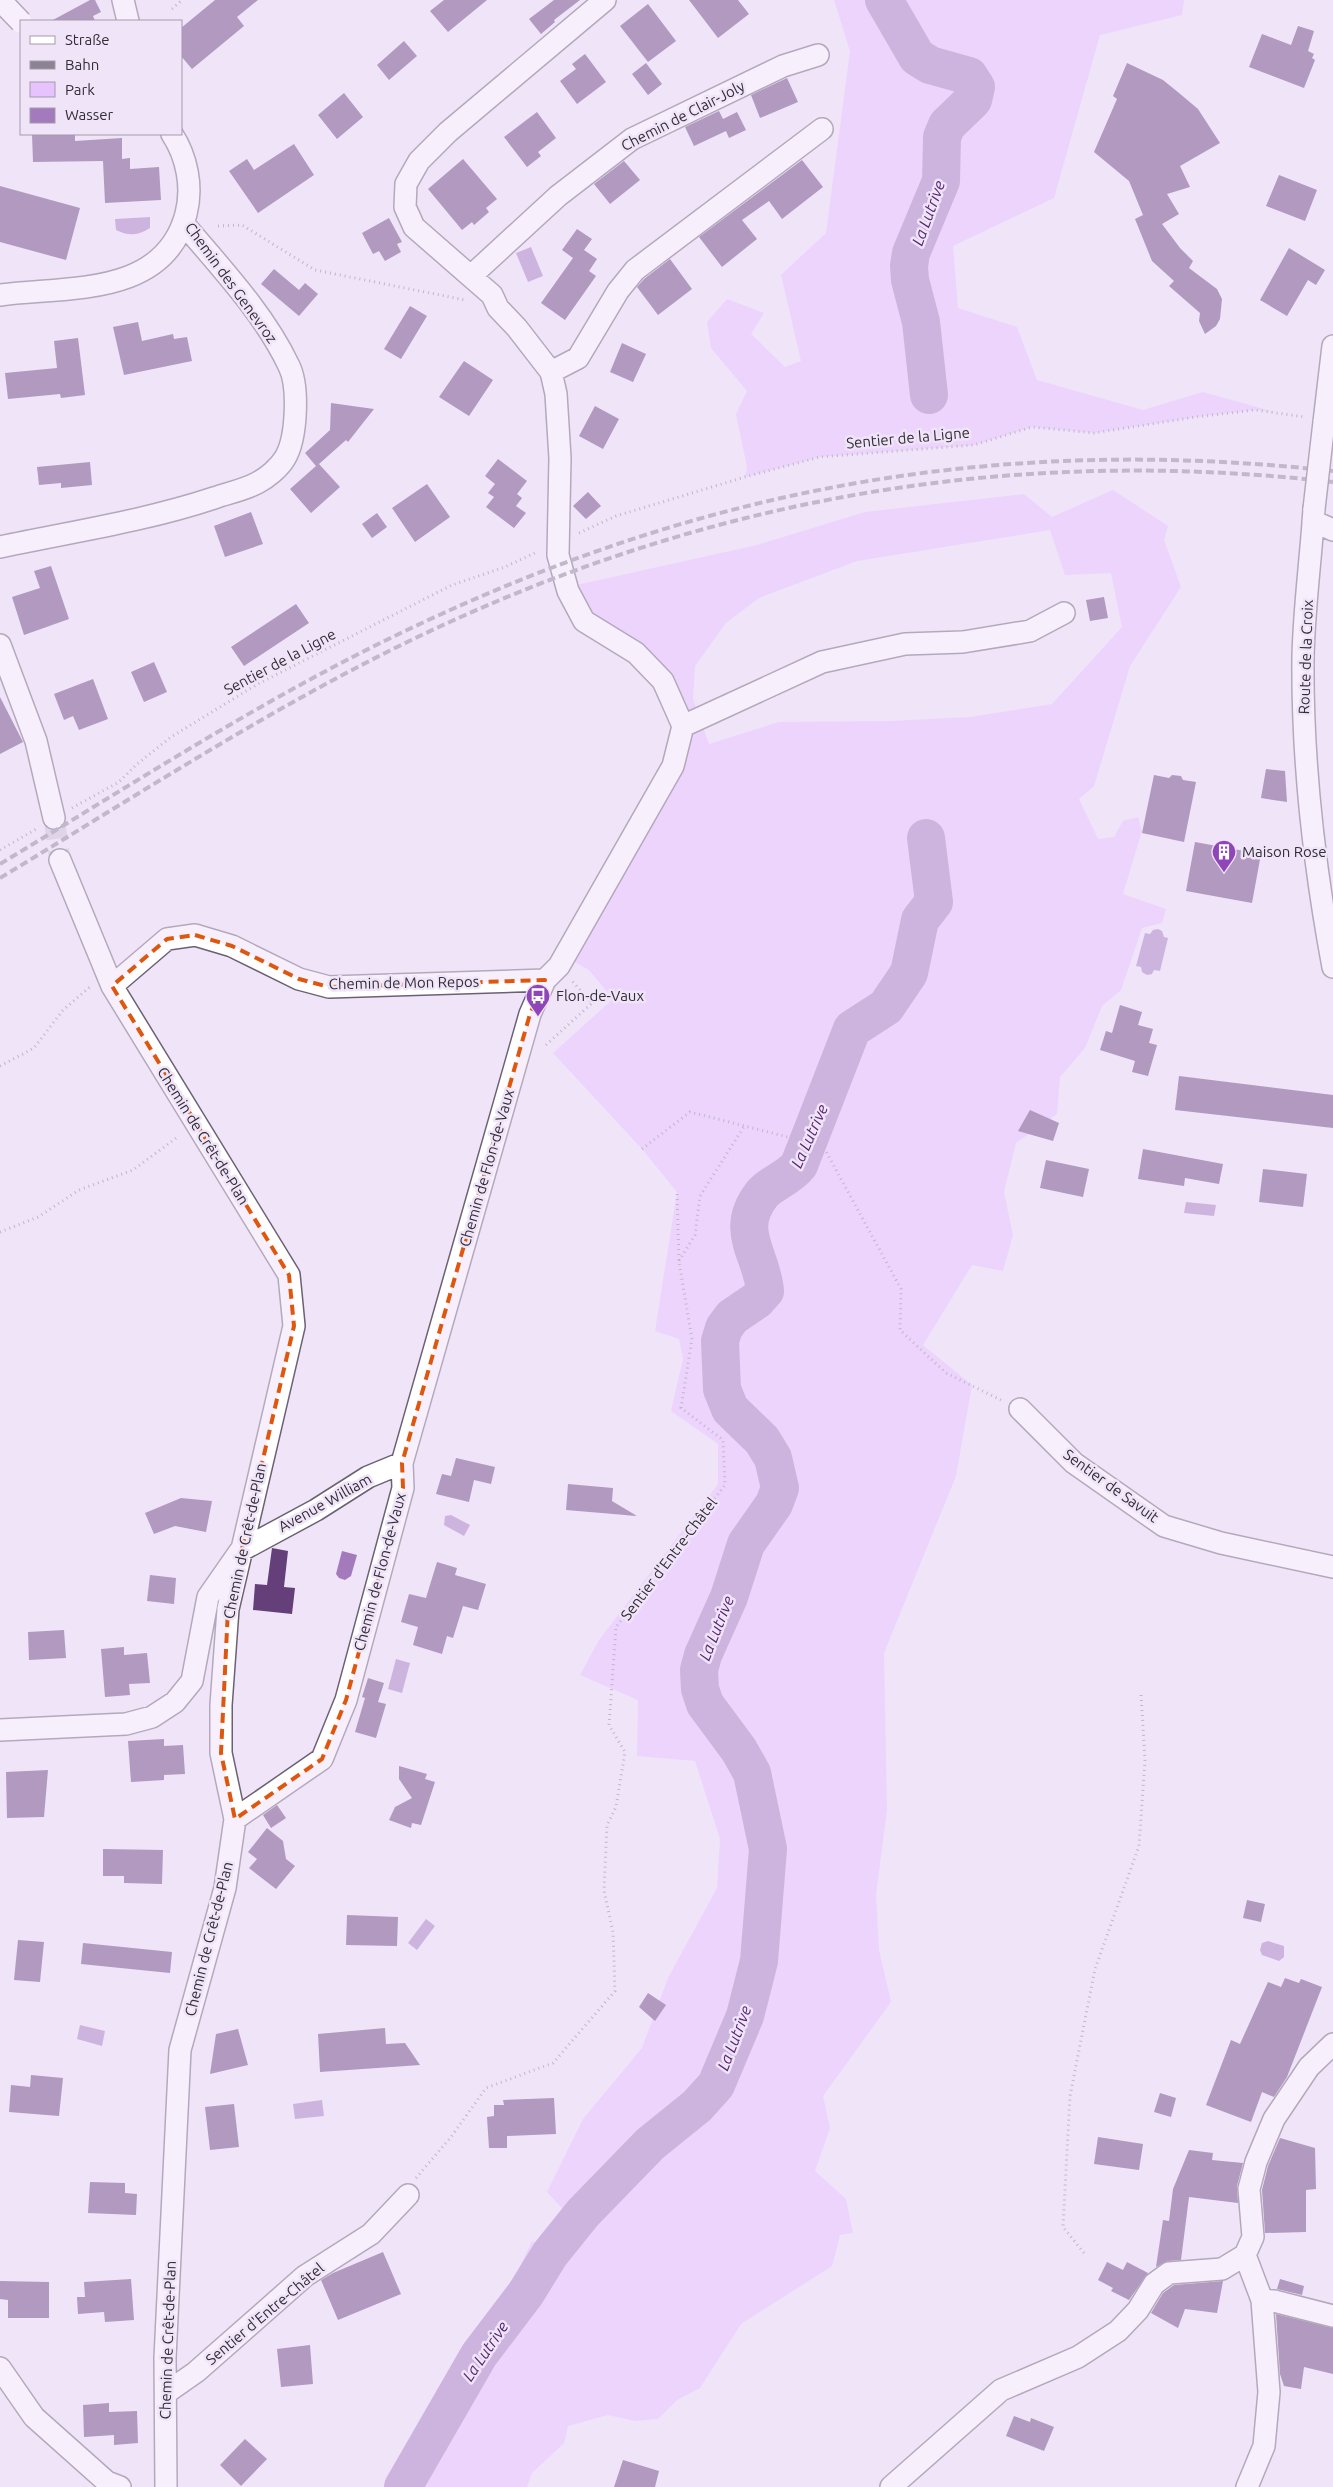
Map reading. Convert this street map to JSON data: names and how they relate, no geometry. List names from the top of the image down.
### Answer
{
  "streets": {
    "street": [
      "Chemin de Clair-Joly",
      "Chemin des Genevroz",
      "Route de la Croix",
      "Chemin de Mon Repos",
      "Chemin de Crêt-de-Plan",
      "Chemin de Flon-de-Vaux",
      "Sentier de Savuit",
      "Avenue William",
      "Sentier d'Entre-Châtel"
    ],
    "path": ["Sentier de la Ligne"]
  },
  "crossings": [
    ["Sentier de la Ligne", "Route de la Croix"],
    ["Chemin de Mon Repos", "Chemin de Crêt-de-Plan"],
    ["Chemin de Mon Repos", "Chemin de Flon-de-Vaux"],
    ["Chemin de Crêt-de-Plan", "Chemin de Flon-de-Vaux"],
    ["Chemin de Crêt-de-Plan", "Avenue William"],
    ["Chemin de Crêt-de-Plan", "Sentier d'Entre-Châtel"],
    ["Chemin de Flon-de-Vaux", "Avenue William"]
  ],
  "water": ["La Lutrive"],
  "places": {
    "building": ["Maison Rose"],
    "bus stop": ["Flon-de-Vaux"]
  },
  "legend": [
    "Straße",
    "Bahn",
    "Park",
    "Wasser"
  ]
}
